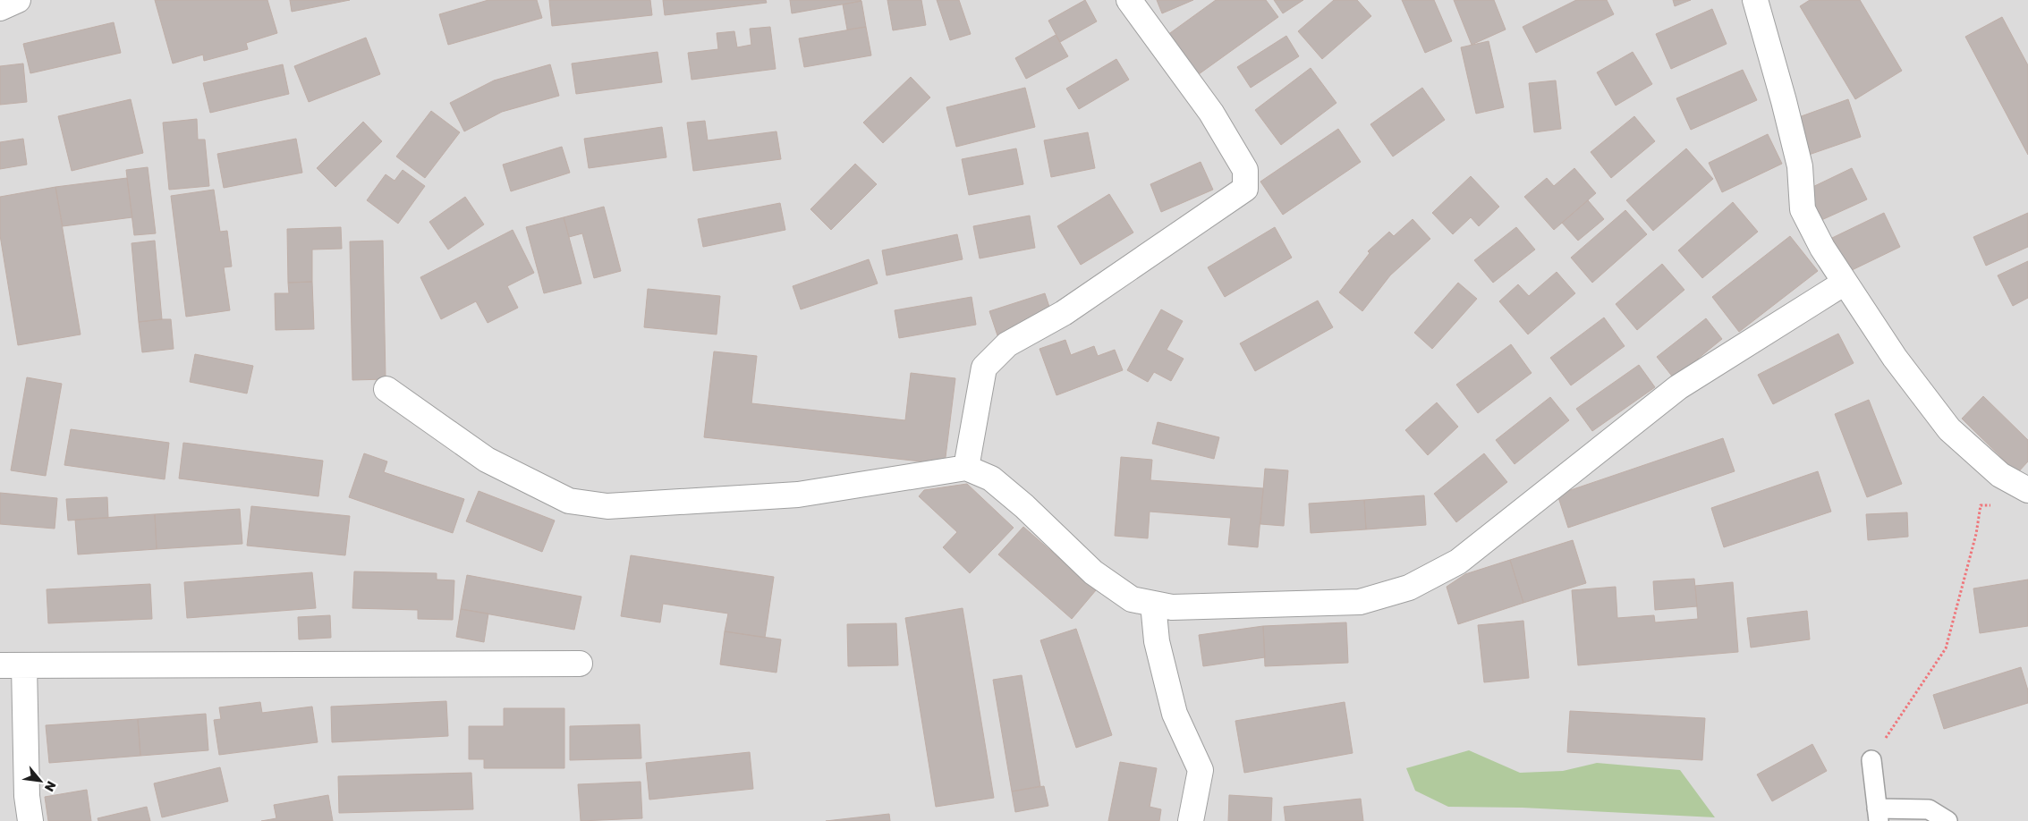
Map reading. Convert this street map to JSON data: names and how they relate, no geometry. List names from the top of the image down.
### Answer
{
  "north": "bottom right"
}
